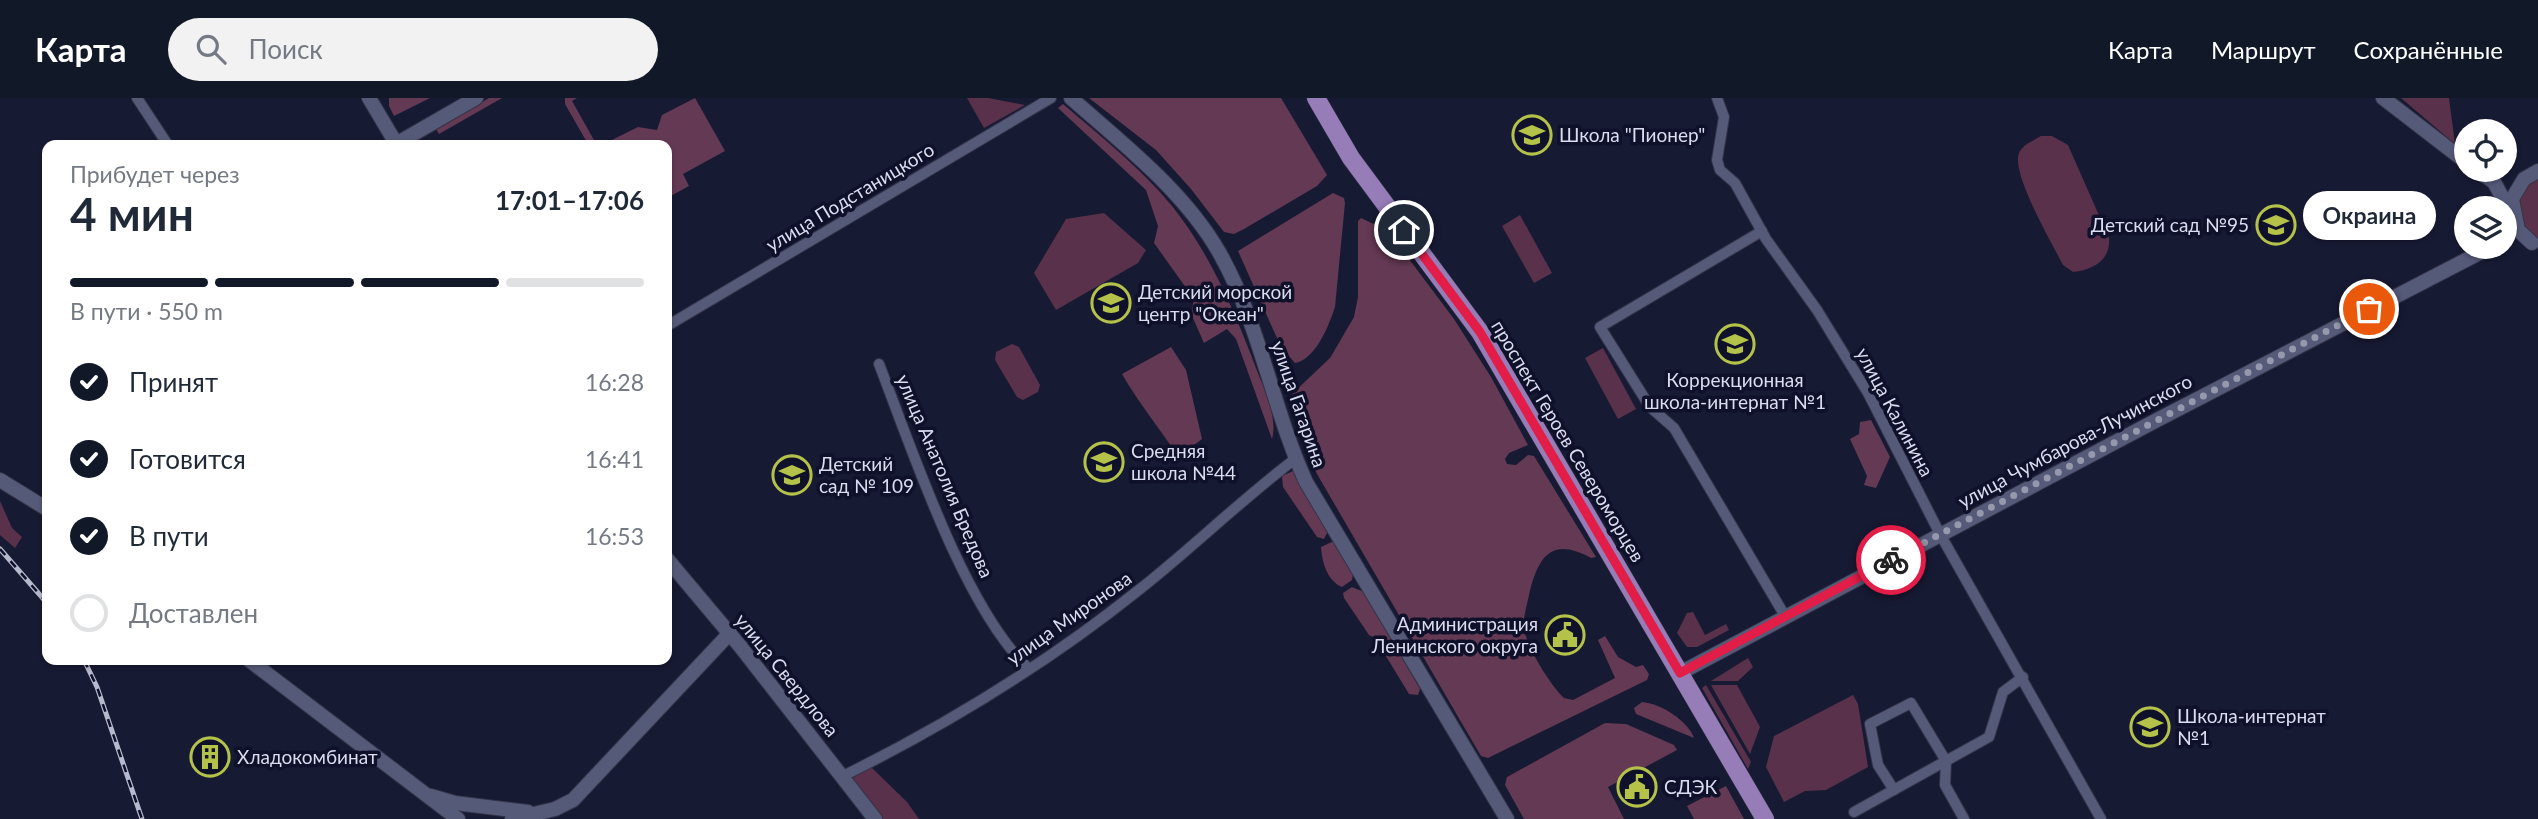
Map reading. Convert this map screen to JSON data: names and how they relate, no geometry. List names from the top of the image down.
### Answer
{
  "streets": {
    "main road": ["проспект Героев Североморцев"],
    "street": [
      "улица Подстаницкого",
      "улица Гагарина",
      "улица Калинина",
      "улица Чумбарова-Лучинского",
      "улица Анатолия Бредова",
      "улица Миронова",
      "улица Свердлова"
    ]
  },
  "crossings": [
    ["улица Гагарина", "улица Миронова"],
    ["улица Калинина", "улица Чумбарова-Лучинского"],
    ["проспект Героев Североморцев", "улица Чумбарова-Лучинского"],
    ["улица Анатолия Бредова", "улица Миронова"],
    ["улица Миронова", "улица Свердлова"]
  ],
  "places": {
    "school or university": [
      "Школа \"Пионер\"",
      "Детский сад №95",
      "Детский морской центр \"Океан\"",
      "Коррекционная школа-интернат №1",
      "Средняя школа №44",
      "Детский сад № 109",
      "Школа-интернат №1"
    ],
    "other": ["Окраина"],
    "public building": ["Администрация Ленинского округа", "СДЭК"],
    "building": ["Хладокомбинат"]
  },
  "page": {
    "header": "Карта",
    "search": "Поиск",
    "nav": ["Карта", "Маршрут", "Сохранённые"],
    "heading": ["4 мин", "Прибудет через", "17:01–17:06"],
    "bubble": "Окраина",
    "bar": "В пути · 550 m",
    "list": [
      ["Принят", "16:28"],
      ["Готовится", "16:41"],
      ["В пути", "16:53"],
      "Доставлен"
    ]
  }
}
